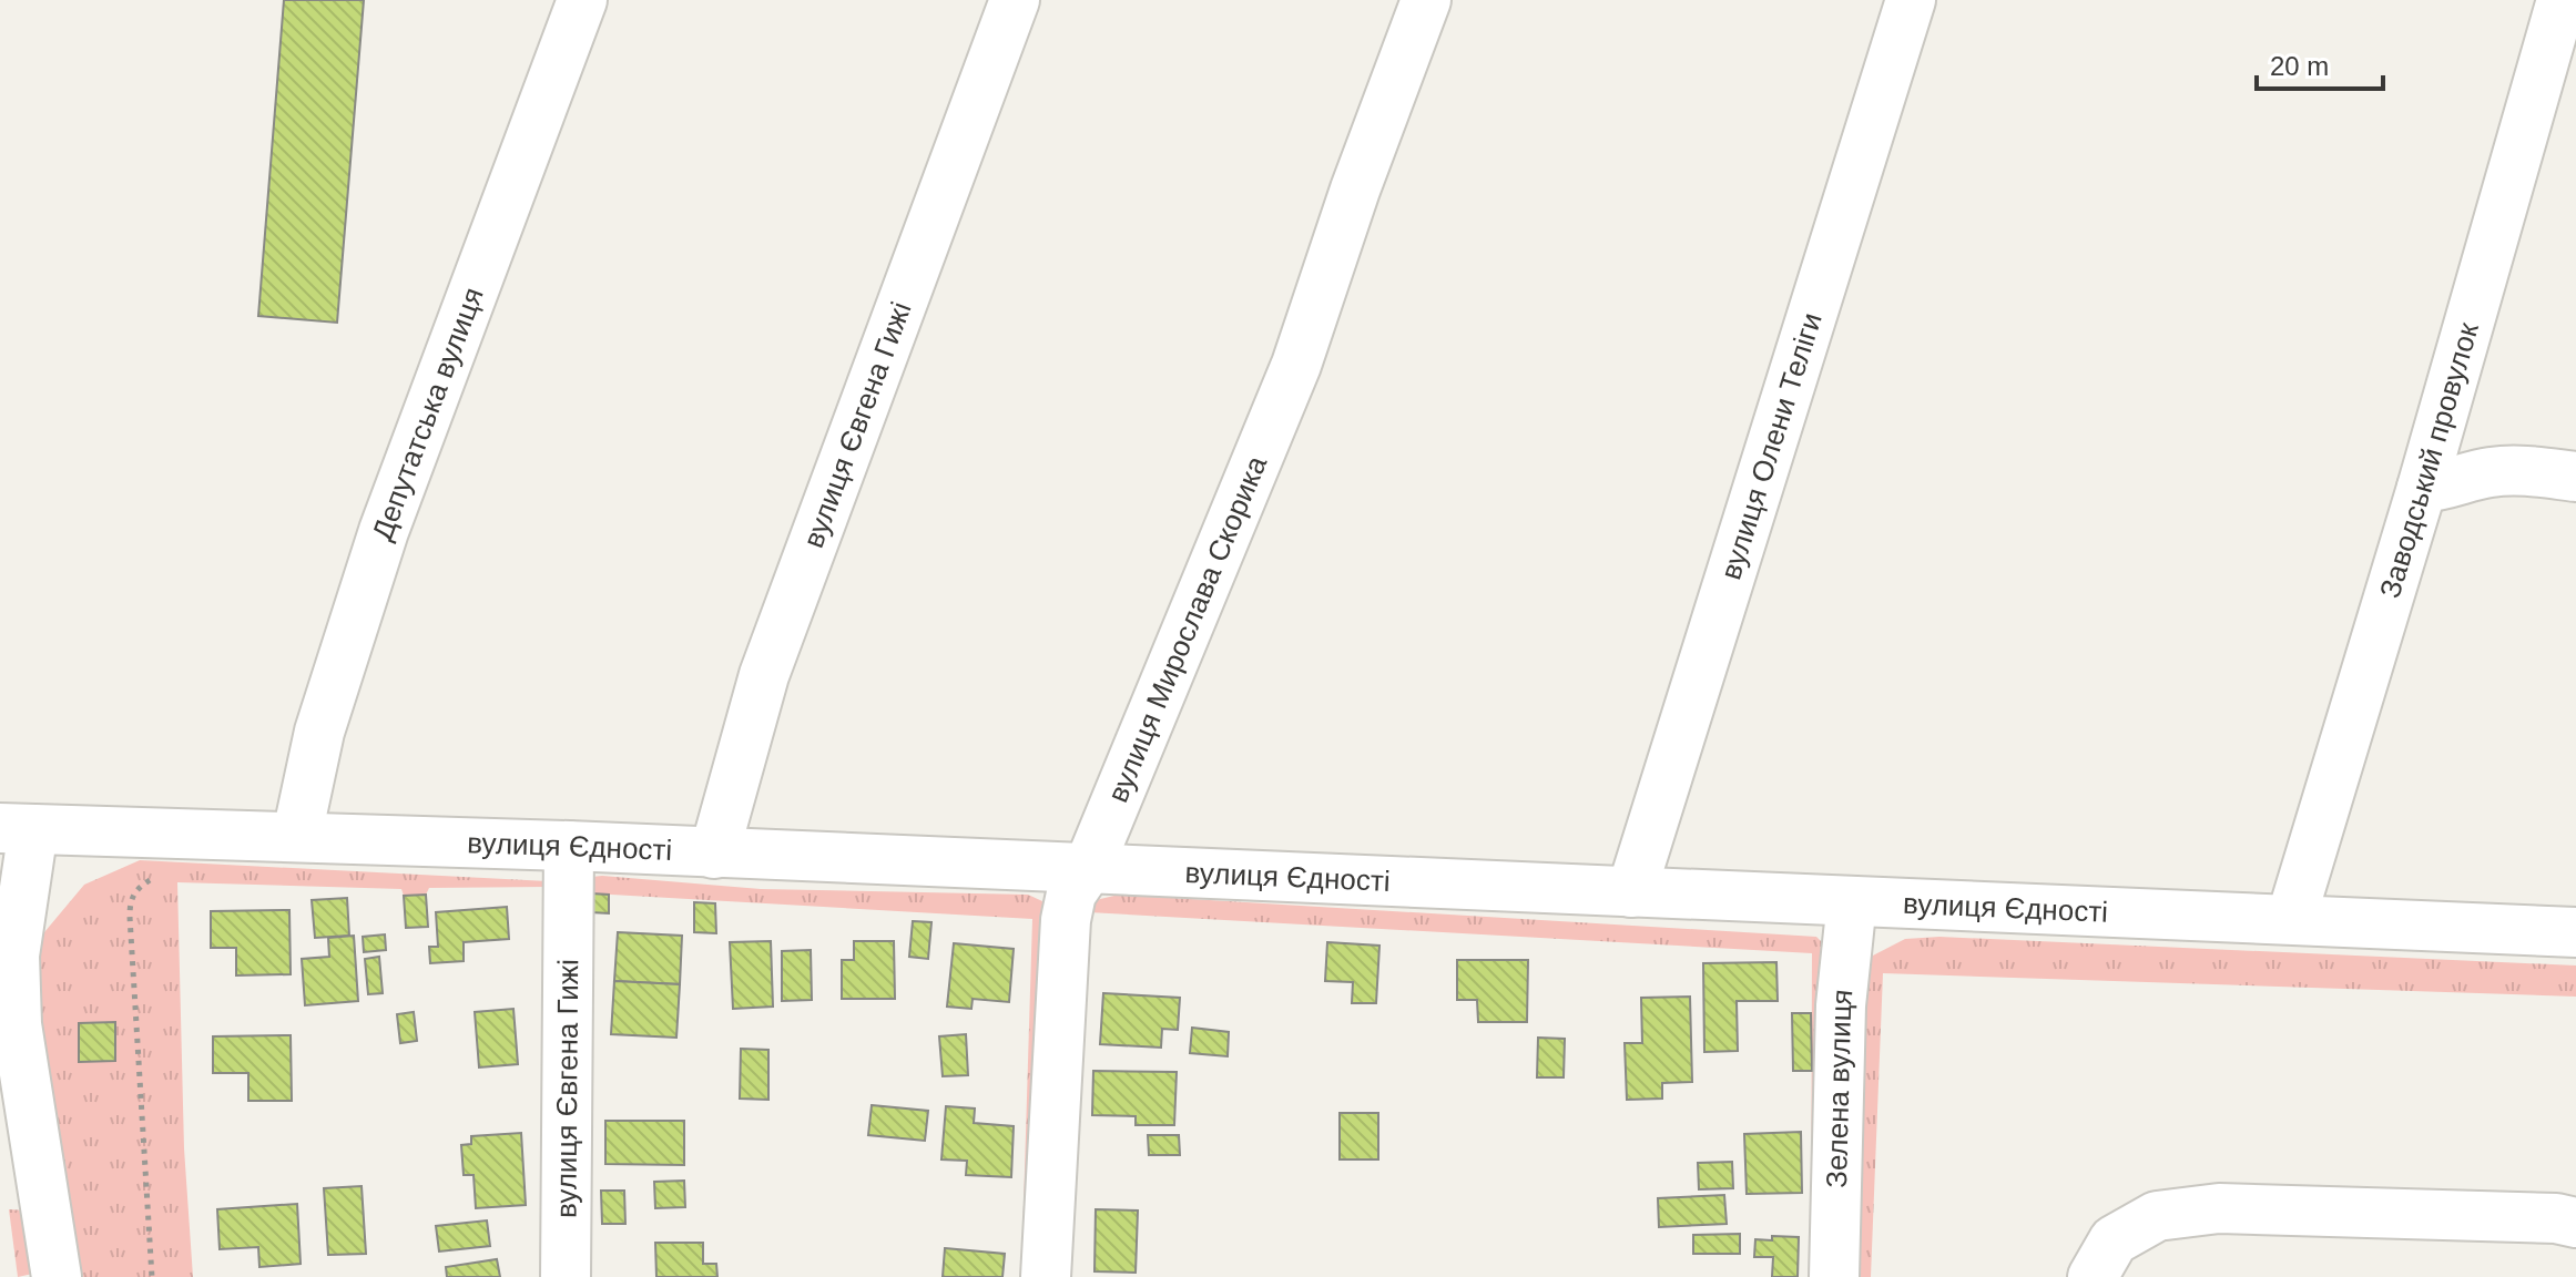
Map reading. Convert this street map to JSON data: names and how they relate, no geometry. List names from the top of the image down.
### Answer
{
  "streets": {
    "street": [
      "Депутатська вулиця",
      "вулиця Євгена Гижі",
      "вулиця Олени Теліги",
      "Заводський провулок",
      "вулиця Мирослава Скорика",
      "вулиця Єдності",
      "Зелена вулиця"
    ]
  },
  "crossings": [
    ["Депутатська вулиця", "вулиця Єдності"],
    ["вулиця Євгена Гижі", "вулиця Єдності"],
    ["вулиця Олени Теліги", "вулиця Єдності"],
    ["Заводський провулок", "вулиця Єдності"],
    ["вулиця Мирослава Скорика", "вулиця Єдності"],
    ["вулиця Єдності", "Зелена вулиця"]
  ],
  "scale_bar": "20 m"
}
